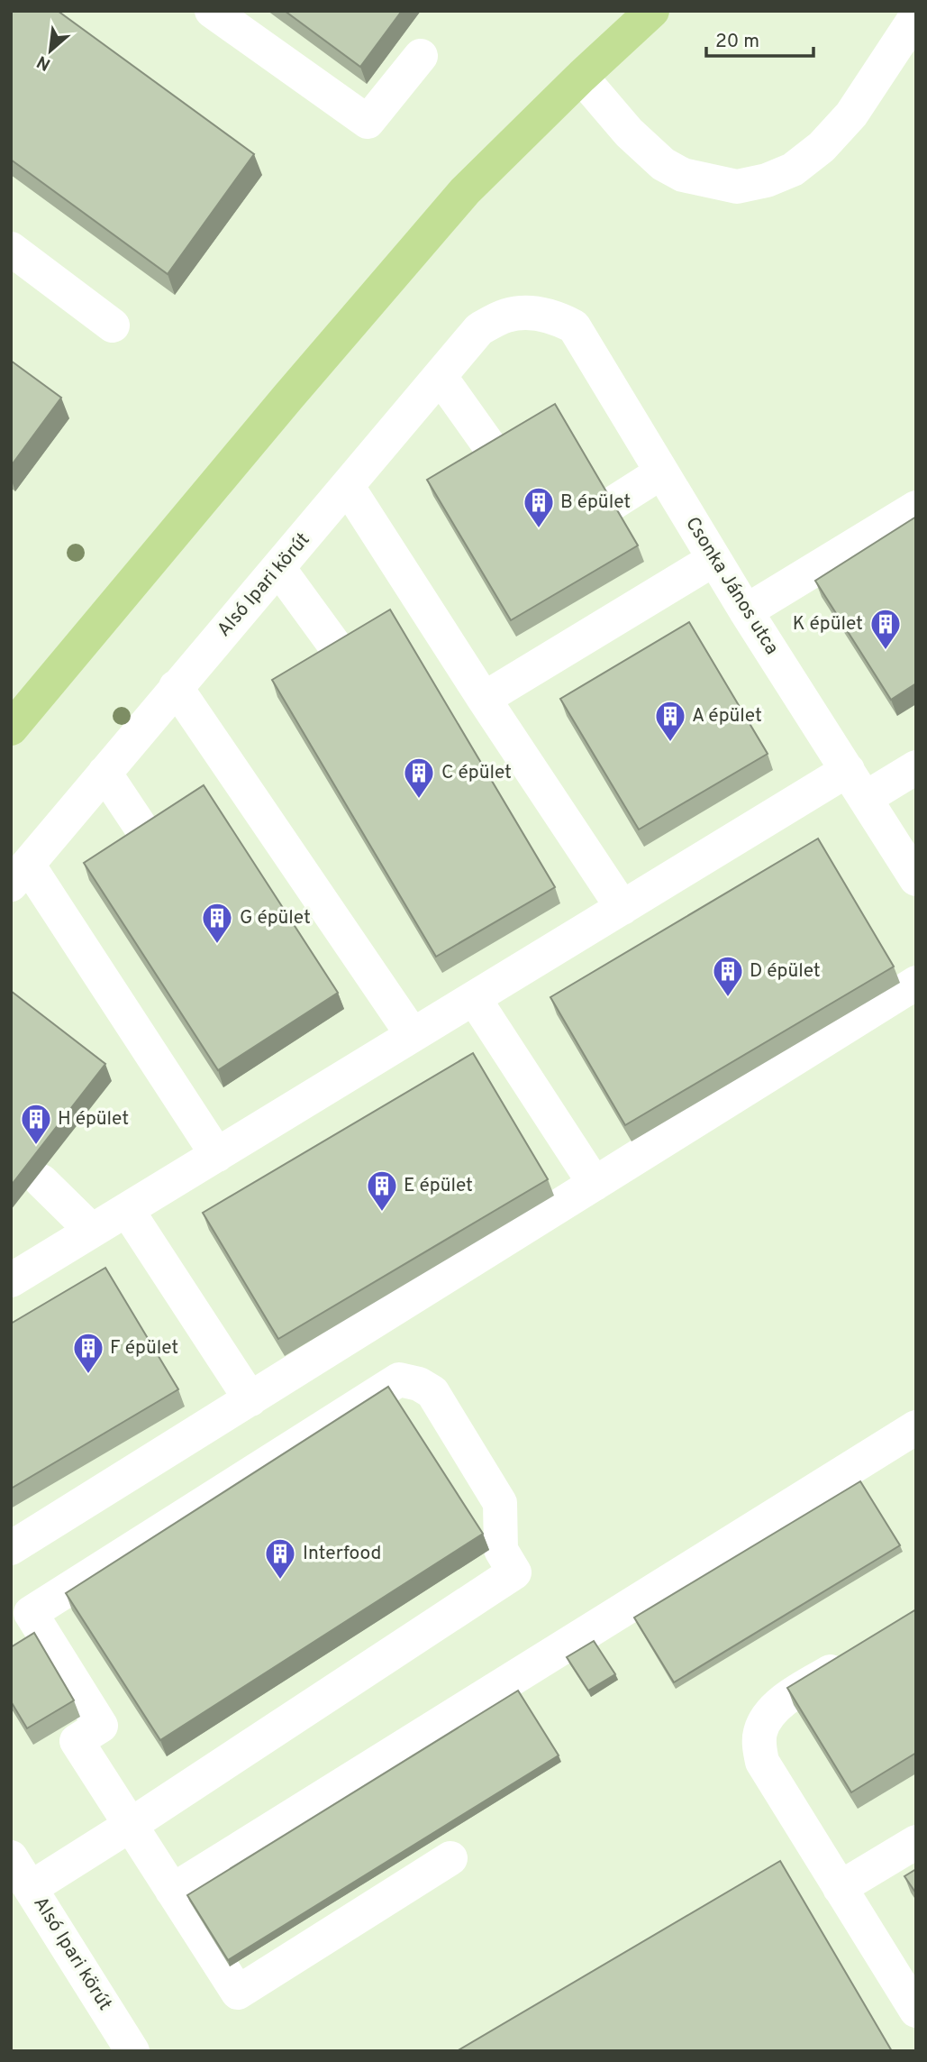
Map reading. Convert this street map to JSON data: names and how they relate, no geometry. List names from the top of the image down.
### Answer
{
  "streets": {
    "street": ["Alsó Ipari körút", "Csonka János utca"]
  },
  "crossings": [
    ["Alsó Ipari körút", "Csonka János utca"]
  ],
  "places": {
    "building": [
      "B épület",
      "K épület",
      "A épület",
      "C épület",
      "G épület",
      "D épület",
      "H épület",
      "E épület",
      "F épület",
      "Interfood"
    ]
  },
  "scale_bar": "20 m",
  "north": "bottom left"
}
